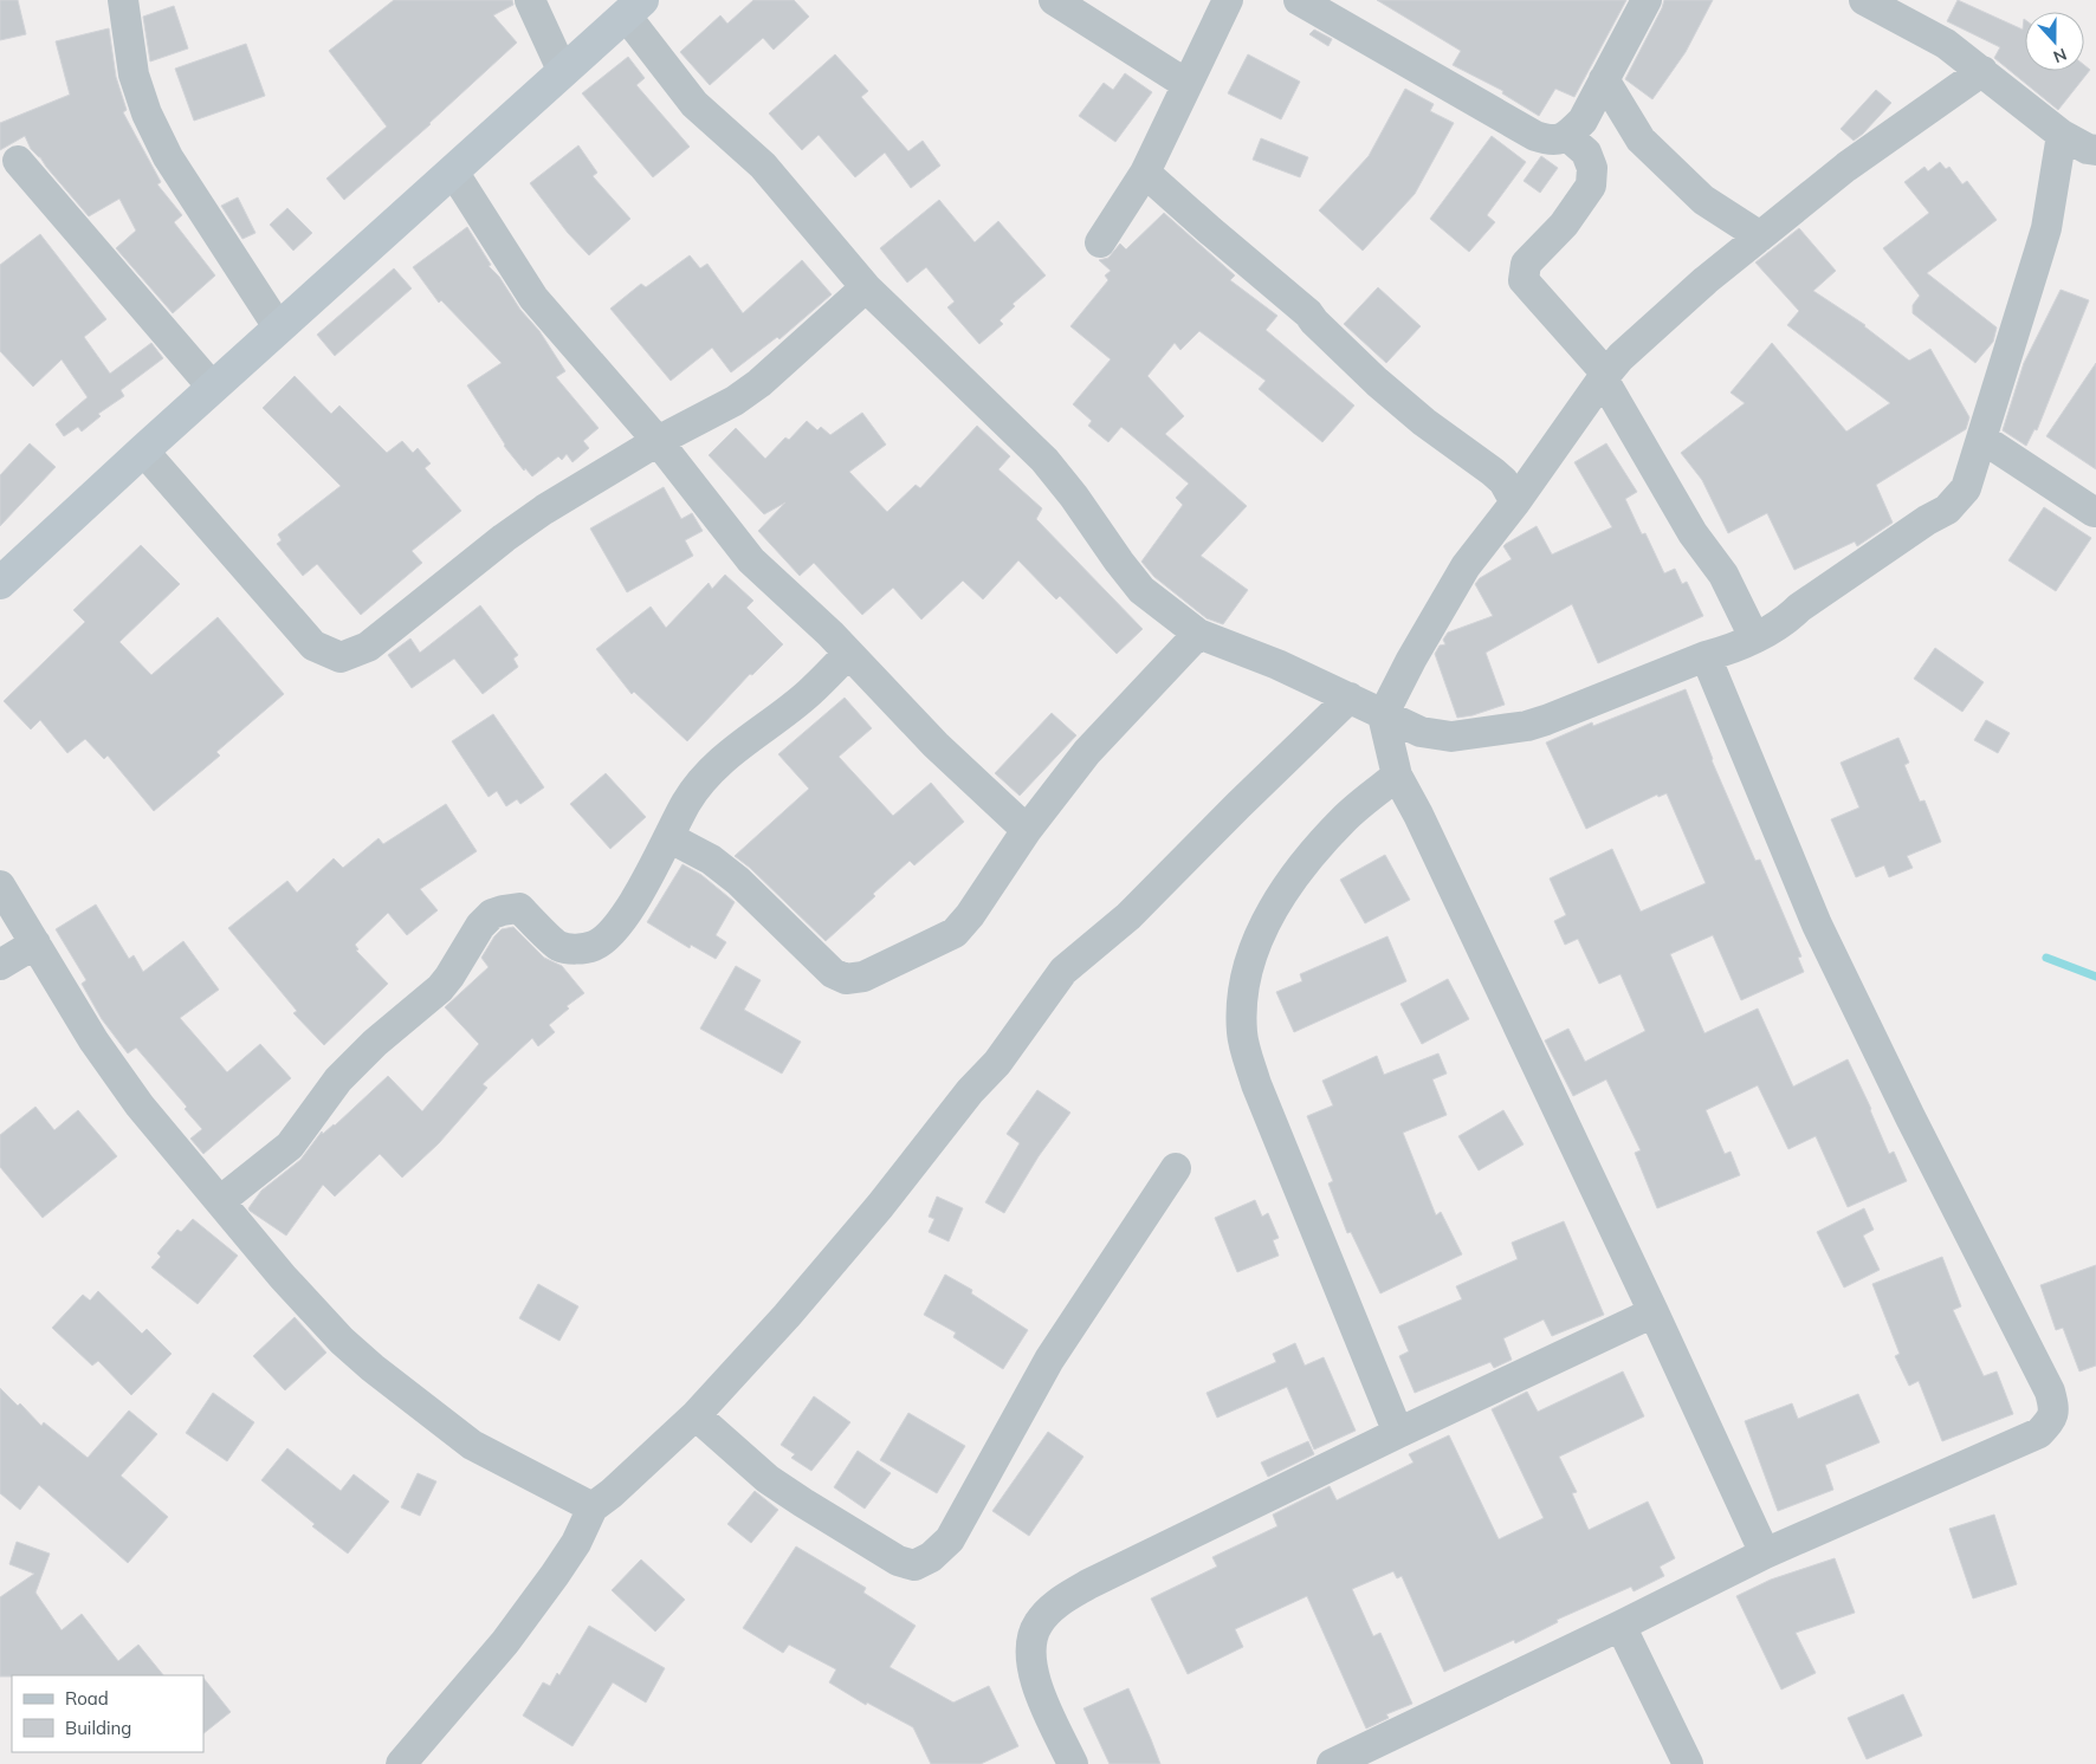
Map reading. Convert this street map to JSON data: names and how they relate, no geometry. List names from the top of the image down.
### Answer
{
  "legend": ["Road", "Building"],
  "north": "bottom"
}
